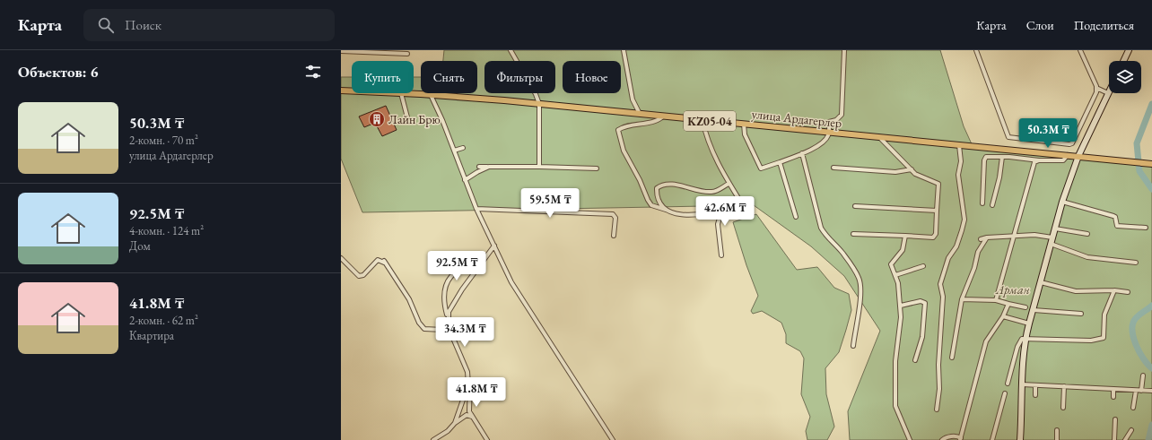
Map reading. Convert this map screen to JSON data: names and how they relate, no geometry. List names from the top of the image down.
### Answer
{
  "streets": {
    "main road": ["улица Ардагерлер", "KZ05-04"]
  },
  "crossings": [
    ["улица Ардагерлер", "KZ05-04"]
  ],
  "parks": ["Арман"],
  "places": {
    "building": ["Лайн Брю"]
  },
  "page": {
    "header": "Карта",
    "search": "Поиск",
    "nav": ["Карта", "Слои", "Поделиться"],
    "heading": "Объектов: 6",
    "chip": [
      "Купить",
      "Снять",
      "Фильтры",
      "Новое"
    ],
    "list": [
      {
        "name": "50.3M ₸",
        "note": "2-комн. · 70 m² · улица Ардагерлер"
      },
      {
        "name": "92.5M ₸",
        "note": "4-комн. · 124 m² · Дом"
      },
      {
        "name": "41.8M ₸",
        "note": "2-комн. · 62 m² · Квартира"
      }
    ],
    "price": [
      "50.3M ₸",
      "59.5M ₸",
      "42.6M ₸",
      "92.5M ₸",
      "34.3M ₸",
      "41.8M ₸"
    ]
  }
}
